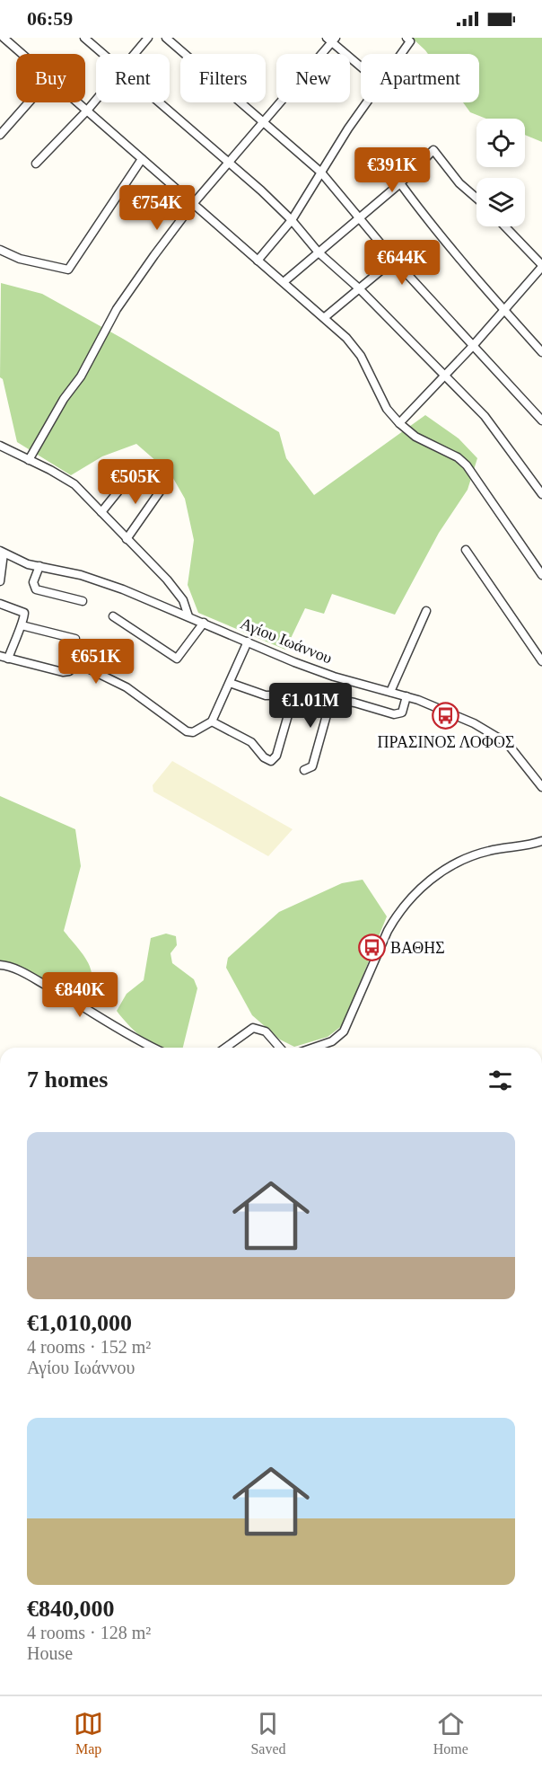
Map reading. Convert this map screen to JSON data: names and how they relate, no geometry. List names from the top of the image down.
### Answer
{
  "streets": {
    "street": ["Αγίου Ιωάννου"]
  },
  "places": {
    "bus stop": ["ΠΡΑΣΙΝΟΣ ΛΟΦΟΣ", "ΒΑΘΗΣ"]
  },
  "page": {
    "status": "06:59",
    "chip": [
      "Buy",
      "Rent",
      "Filters",
      "New",
      "Apartment"
    ],
    "price": [
      "€391K",
      "€754K",
      "€644K",
      "€505K",
      "€651K",
      "€1.01M",
      "€840K"
    ],
    "heading": "7 homes",
    "list": [
      {
        "name": "€1,010,000",
        "note": "4 rooms · 152 m² · Αγίου Ιωάννου"
      },
      {
        "name": "€840,000",
        "note": "4 rooms · 128 m² · House"
      }
    ],
    "tabs": ["Map", "Saved", "Home"]
  }
}
